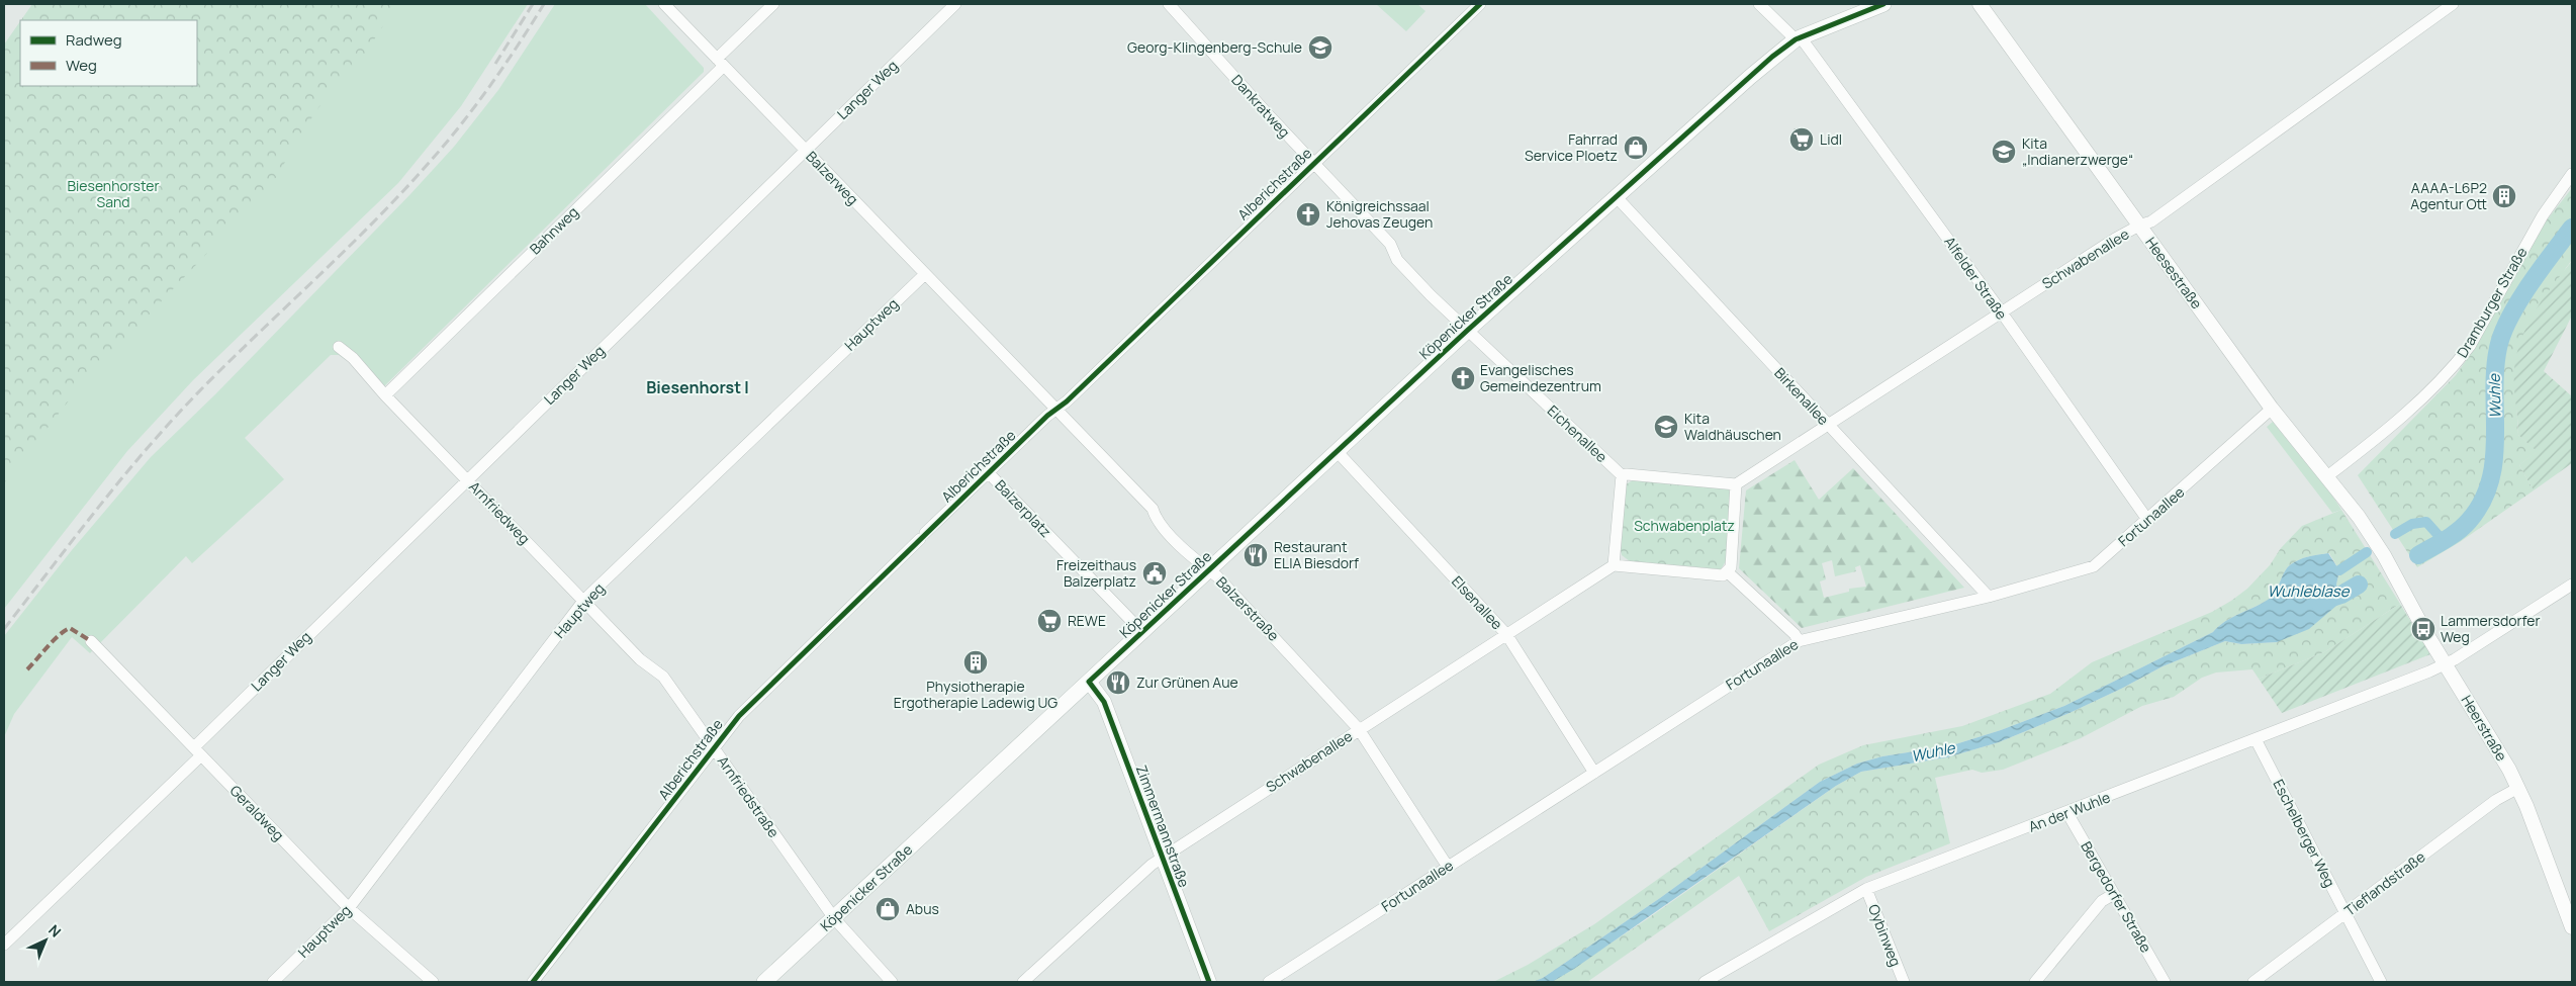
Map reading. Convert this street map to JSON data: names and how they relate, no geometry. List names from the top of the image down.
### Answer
{
  "streets": {
    "main road": ["Köpenicker Straße"],
    "street": [
      "Langer Weg",
      "Dankratweg",
      "Balzerweg",
      "Alberichstraße",
      "Bahnweg",
      "Schwabenallee",
      "Heesestraße",
      "Alfelder Straße",
      "Dramburger Straße",
      "Hauptweg",
      "Birkenallee",
      "Eichenallee",
      "Balzerplatz",
      "Arnfriedweg",
      "Fortunaallee",
      "Elsenallee",
      "Balzerstraße",
      "Heerstraße",
      "Arnfriedstraße",
      "An der Wuhle",
      "Geraldweg",
      "Zimmermannstraße",
      "Eschelberger Weg",
      "Tieflandstraße",
      "Bergedorfer Straße",
      "Oybinweg"
    ]
  },
  "crossings": [
    ["Langer Weg", "Balzerweg"],
    ["Langer Weg", "Arnfriedweg"],
    ["Langer Weg", "Geraldweg"],
    ["Dankratweg", "Alberichstraße"],
    ["Dankratweg", "Köpenicker Straße"],
    ["Dankratweg", "Eichenallee"],
    ["Balzerweg", "Bahnweg"],
    ["Balzerweg", "Hauptweg"],
    ["Balzerweg", "Balzerstraße"],
    ["Alberichstraße", "Balzerplatz"],
    ["Alberichstraße", "Balzerstraße"],
    ["Alberichstraße", "Arnfriedstraße"],
    ["Bahnweg", "Arnfriedweg"],
    ["Schwabenallee", "Heesestraße"],
    ["Schwabenallee", "Alfelder Straße"],
    ["Schwabenallee", "Birkenallee"],
    ["Schwabenallee", "Elsenallee"],
    ["Schwabenallee", "Balzerstraße"],
    ["Schwabenallee", "Zimmermannstraße"],
    ["Heesestraße", "Dramburger Straße"],
    ["Heesestraße", "Fortunaallee"],
    ["Heesestraße", "Heerstraße"],
    ["Alfelder Straße", "Köpenicker Straße"],
    ["Alfelder Straße", "Fortunaallee"],
    ["Köpenicker Straße", "Birkenallee"],
    ["Köpenicker Straße", "Eichenallee"],
    ["Köpenicker Straße", "Balzerplatz"],
    ["Köpenicker Straße", "Elsenallee"],
    ["Köpenicker Straße", "Balzerstraße"],
    ["Köpenicker Straße", "Arnfriedstraße"],
    ["Köpenicker Straße", "Zimmermannstraße"],
    ["Hauptweg", "Arnfriedweg"],
    ["Hauptweg", "Geraldweg"],
    ["Birkenallee", "Fortunaallee"],
    ["Arnfriedweg", "Arnfriedstraße"],
    ["Fortunaallee", "Elsenallee"],
    ["Fortunaallee", "Balzerstraße"],
    ["Heerstraße", "An der Wuhle"],
    ["Heerstraße", "Tieflandstraße"],
    ["An der Wuhle", "Eschelberger Weg"],
    ["An der Wuhle", "Bergedorfer Straße"],
    ["An der Wuhle", "Oybinweg"],
    ["Eschelberger Weg", "Tieflandstraße"]
  ],
  "districts": ["Biesenhorst I"],
  "water": ["Wuhle", "Wuhleblase"],
  "parks": ["Biesenhorster Sand", "Schwabenplatz"],
  "places": {
    "school or university": ["Georg-Klingenberg-Schule", "Kita „Indianerzwerge“", "Kita Waldhäuschen"],
    "supermarket": ["Lidl", "REWE"],
    "shop": ["Fahrrad Service Ploetz", "Abus"],
    "building": ["AAAA-L6P2 Agentur Ott", "Physiotherapie Ergotherapie Ladewig UG"],
    "church": ["Königreichssaal Jehovas Zeugen", "Evangelisches Gemeindezentrum"],
    "restaurant": ["Restaurant ELIA Biesdorf", "Zur Grünen Aue"],
    "public building": ["Freizeithaus Balzerplatz"],
    "bus stop": ["Lammersdorfer Weg"]
  },
  "legend": ["Radweg", "Weg"],
  "north": "top right"
}
